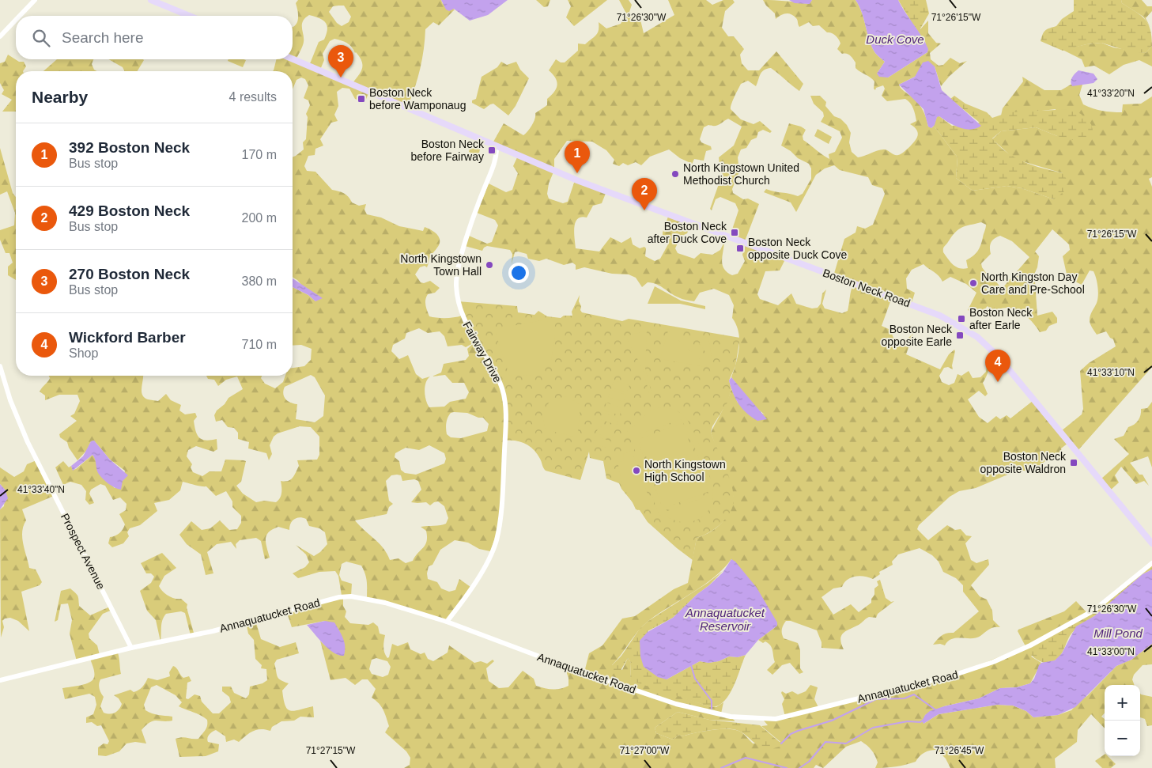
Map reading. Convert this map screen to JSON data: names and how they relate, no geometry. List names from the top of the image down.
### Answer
{
  "streets": {
    "main road": ["Boston Neck Road"],
    "street": ["Fairway Drive", "Prospect Avenue", "Annaquatucket Road"]
  },
  "crossings": [
    ["Boston Neck Road", "Fairway Drive"],
    ["Fairway Drive", "Annaquatucket Road"],
    ["Prospect Avenue", "Annaquatucket Road"]
  ],
  "water": ["Duck Cove", "Annaquatucket Reservoir", "Mill Pond"],
  "places": {
    "transit": [
      "Boston Neck before Wamponaug",
      "Boston Neck before Fairway",
      "Boston Neck after Duck Cove",
      "Boston Neck opposite Duck Cove",
      "Boston Neck after Earle",
      "Boston Neck opposite Earle",
      "Boston Neck opposite Waldron"
    ],
    "other": [
      "North Kingstown United Methodist Church",
      "North Kingstown Town Hall",
      "North Kingston Day Care and Pre-School",
      "North Kingstown High School"
    ]
  },
  "page": {
    "search": "Search here",
    "pins": [
      "3",
      "1",
      "2",
      "4"
    ],
    "heading": ["Nearby", "4 results"],
    "list": [
      {
        "mark": "1",
        "name": "392 Boston Neck",
        "note": "Bus stop",
        "value": "170 m"
      },
      {
        "mark": "2",
        "name": "429 Boston Neck",
        "note": "Bus stop",
        "value": "200 m"
      },
      {
        "mark": "3",
        "name": "270 Boston Neck",
        "note": "Bus stop",
        "value": "380 m"
      },
      {
        "mark": "4",
        "name": "Wickford Barber",
        "note": "Shop",
        "value": "710 m"
      }
    ],
    "map_buttons": ["+", "−"]
  },
  "coordinates": [
    "71°26'15\"W",
    "71°26'30\"W",
    "41°33'20\"N",
    "41°33'10\"N",
    "41°33'40\"N",
    "41°33'00\"N",
    "71°27'15\"W",
    "71°27'00\"W",
    "71°26'45\"W"
  ]
}
